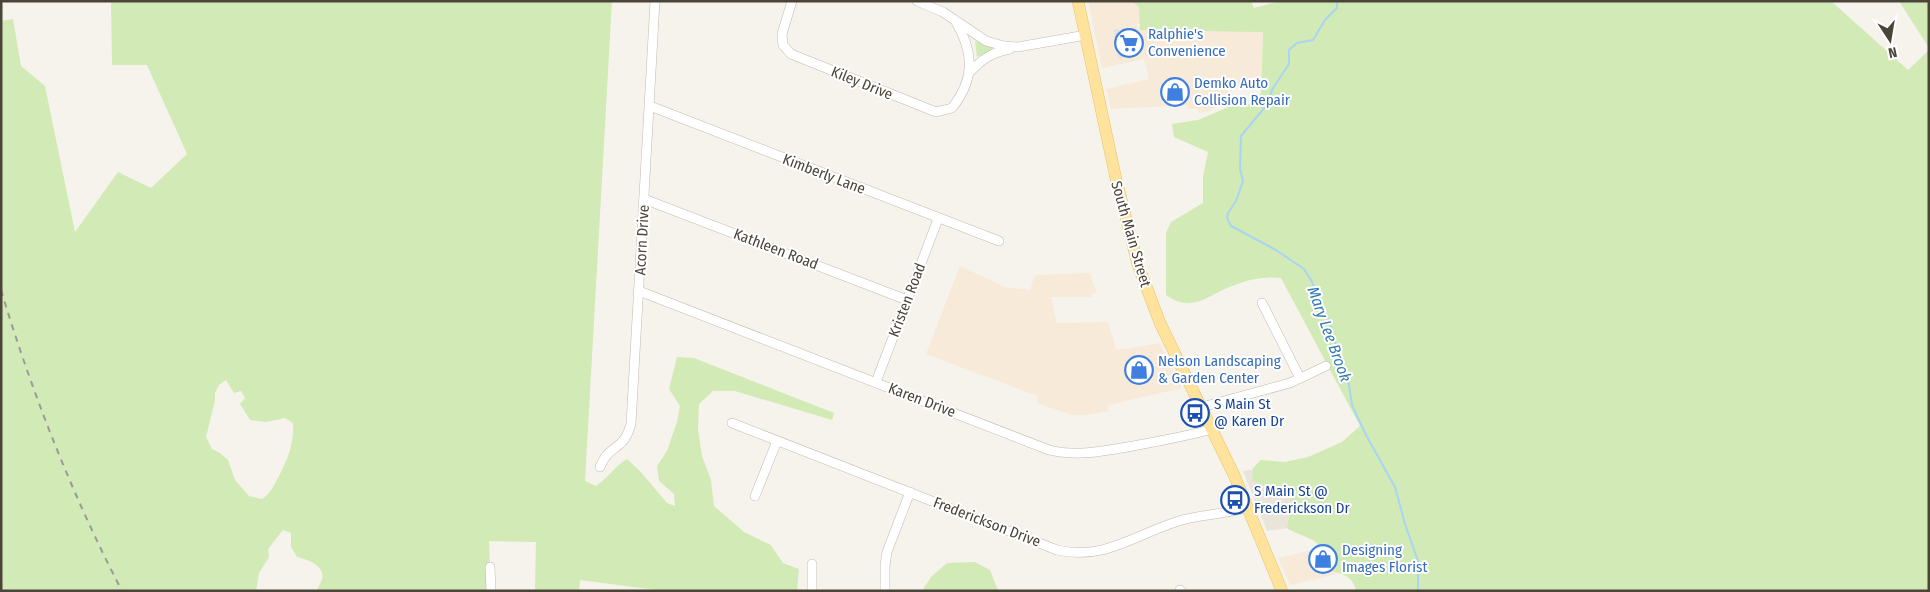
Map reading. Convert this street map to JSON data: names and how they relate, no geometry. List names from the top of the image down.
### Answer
{
  "streets": {
    "main road": ["South Main Street"],
    "street": [
      "Kiley Drive",
      "Kimberly Lane",
      "Acorn Drive",
      "Kathleen Road",
      "Kristen Road",
      "Karen Drive",
      "Frederickson Drive"
    ]
  },
  "crossings": [
    ["Kimberly Lane", "Acorn Drive"],
    ["Kimberly Lane", "Kristen Road"],
    ["South Main Street", "Karen Drive"],
    ["South Main Street", "Frederickson Drive"],
    ["Acorn Drive", "Kathleen Road"],
    ["Acorn Drive", "Karen Drive"],
    ["Kathleen Road", "Kristen Road"],
    ["Kristen Road", "Karen Drive"]
  ],
  "water": ["Mary Lee Brook"],
  "places": {
    "supermarket": ["Ralphie's Convenience"],
    "shop": ["Demko Auto Collision Repair", "Nelson Landscaping & Garden Center", "Designing Images Florist"],
    "bus stop": ["S Main St @ Karen Dr", "S Main St @ Frederickson Dr"]
  },
  "north": "bottom"
}
